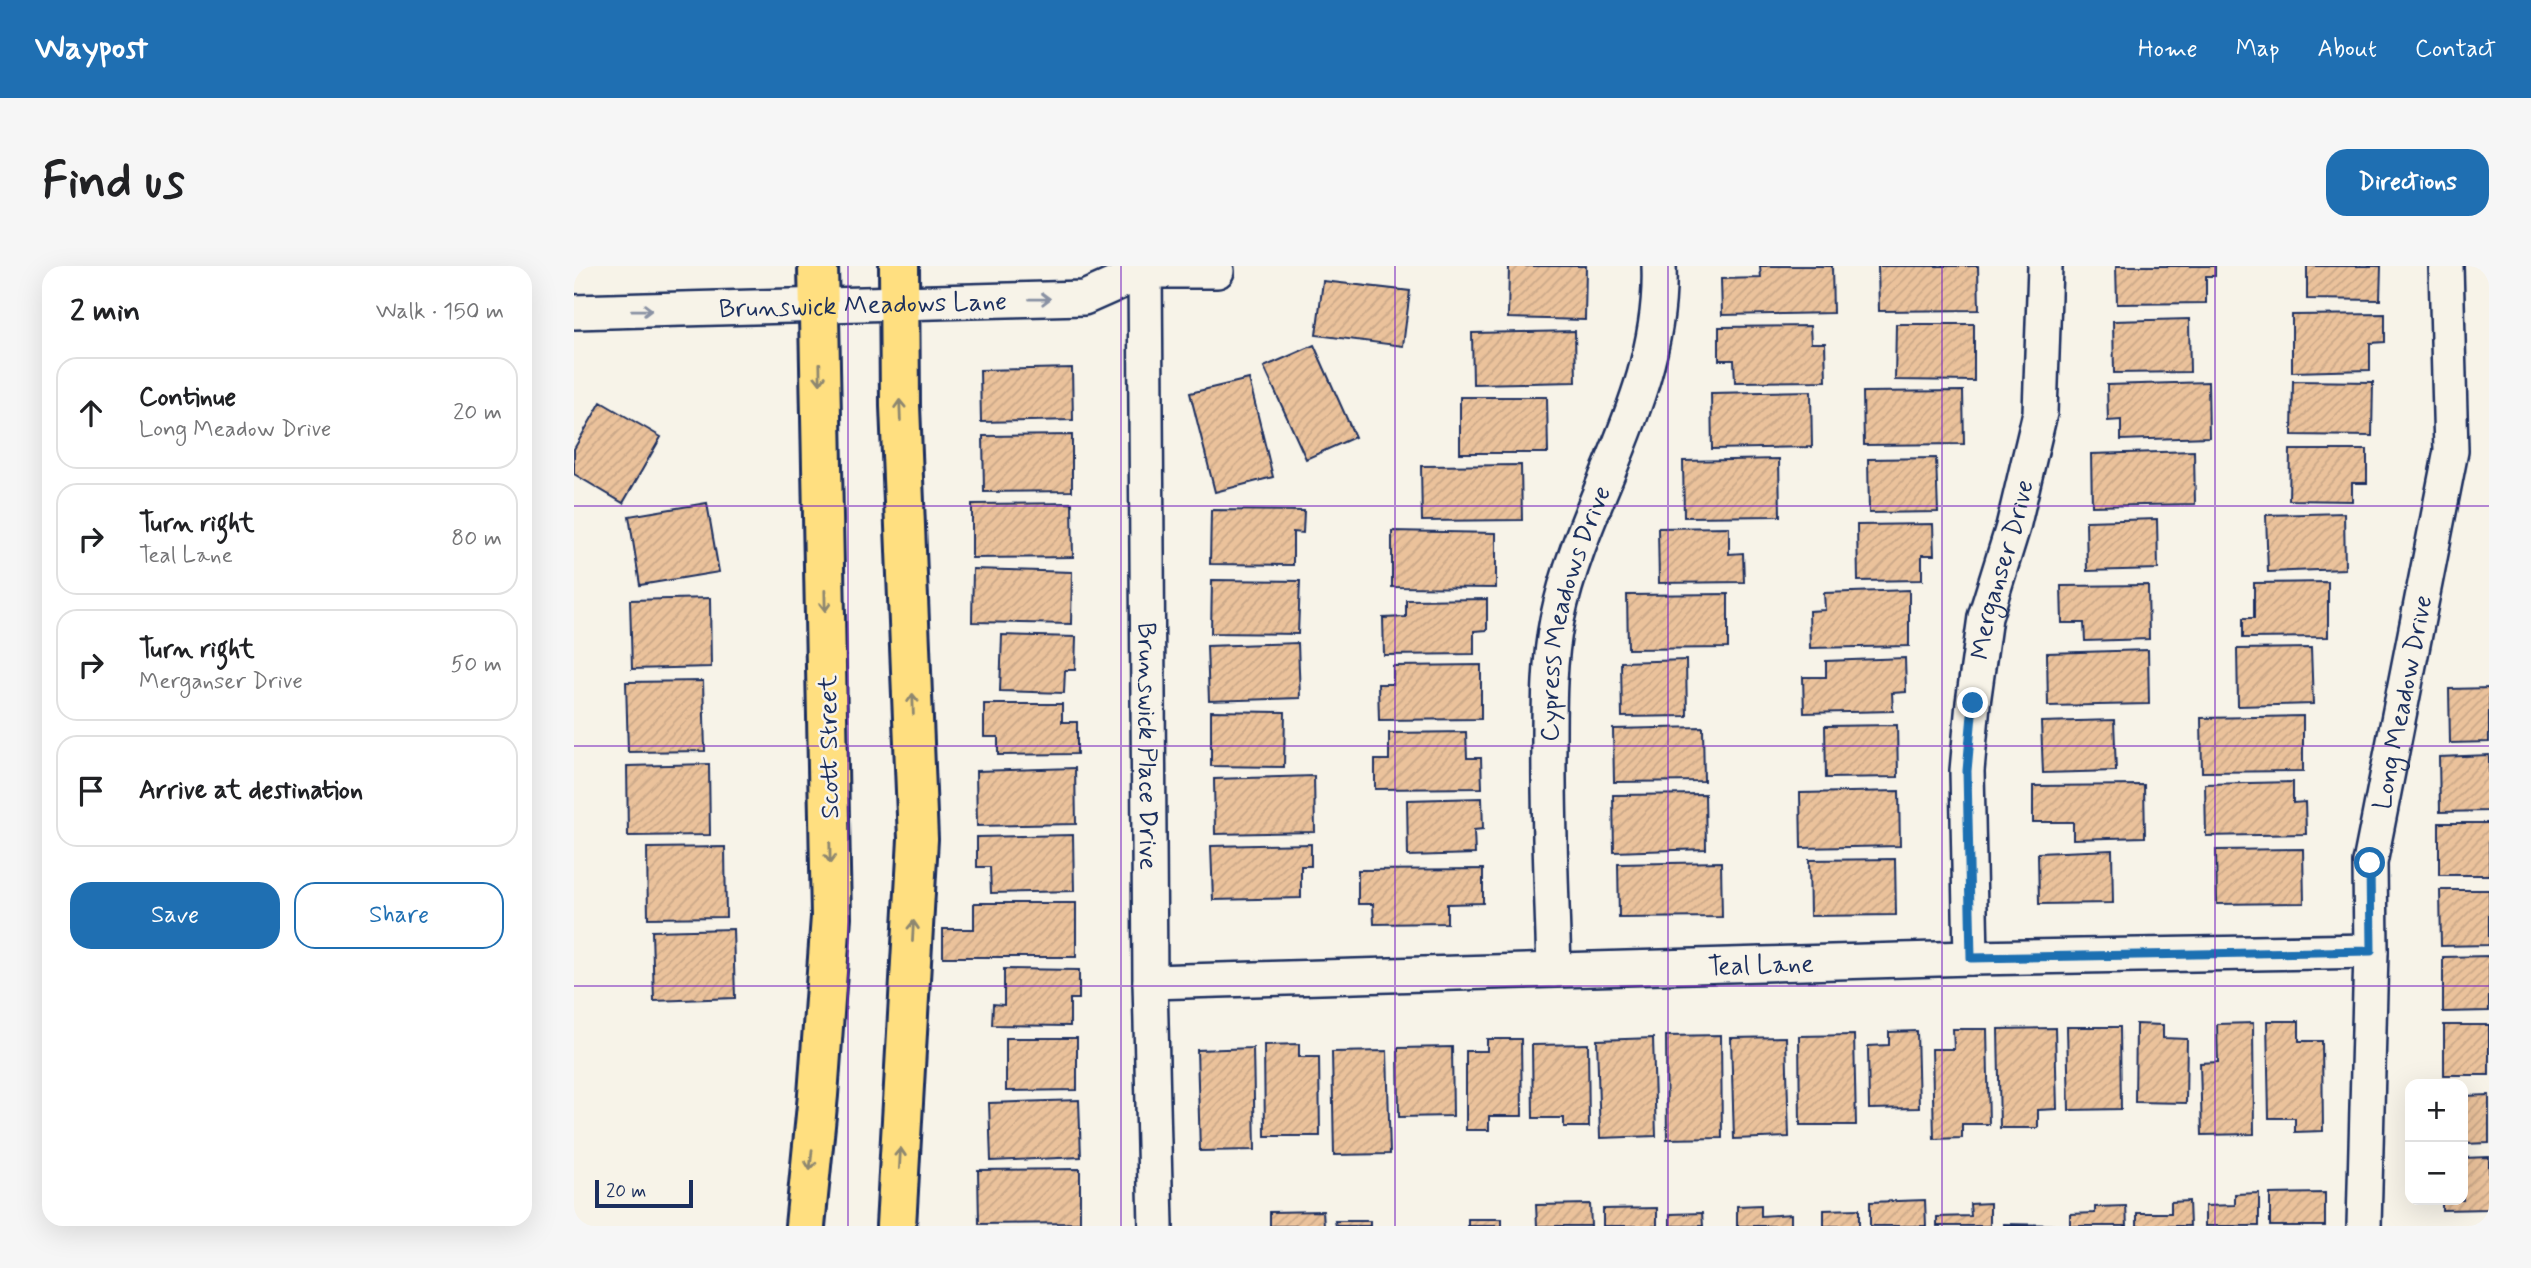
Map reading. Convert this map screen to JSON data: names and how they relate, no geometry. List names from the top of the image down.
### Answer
{
  "streets": {
    "main road": ["Scott Street"],
    "street": [
      "Brunswick Meadows Lane",
      "Merganser Drive",
      "Cypress Meadows Drive",
      "Long Meadow Drive",
      "Brunswick Place Drive",
      "Teal Lane"
    ]
  },
  "crossings": [
    ["Brunswick Meadows Lane", "Brunswick Place Drive"],
    ["Brunswick Meadows Lane", "Scott Street"],
    ["Merganser Drive", "Teal Lane"],
    ["Cypress Meadows Drive", "Teal Lane"],
    ["Long Meadow Drive", "Teal Lane"],
    ["Brunswick Place Drive", "Teal Lane"]
  ],
  "one_way": ["Brunswick Meadows Lane"],
  "scale_bar": "20 m",
  "page": {
    "header": "Waypost",
    "nav": [
      "Home",
      "Map",
      "About",
      "Contact"
    ],
    "buttons": [
      "Directions",
      ["Save", "Share"]
    ],
    "title": "Find us",
    "heading": ["2 min", "Walk · 150 m"],
    "list": [
      ["Continue", "Long Meadow Drive", "20 m"],
      ["Turn right", "Teal Lane", "80 m"],
      ["Turn right", "Merganser Drive", "50 m"],
      "Arrive at destination"
    ],
    "map_buttons": ["+", "−"],
    "scale": "20 m"
  }
}
